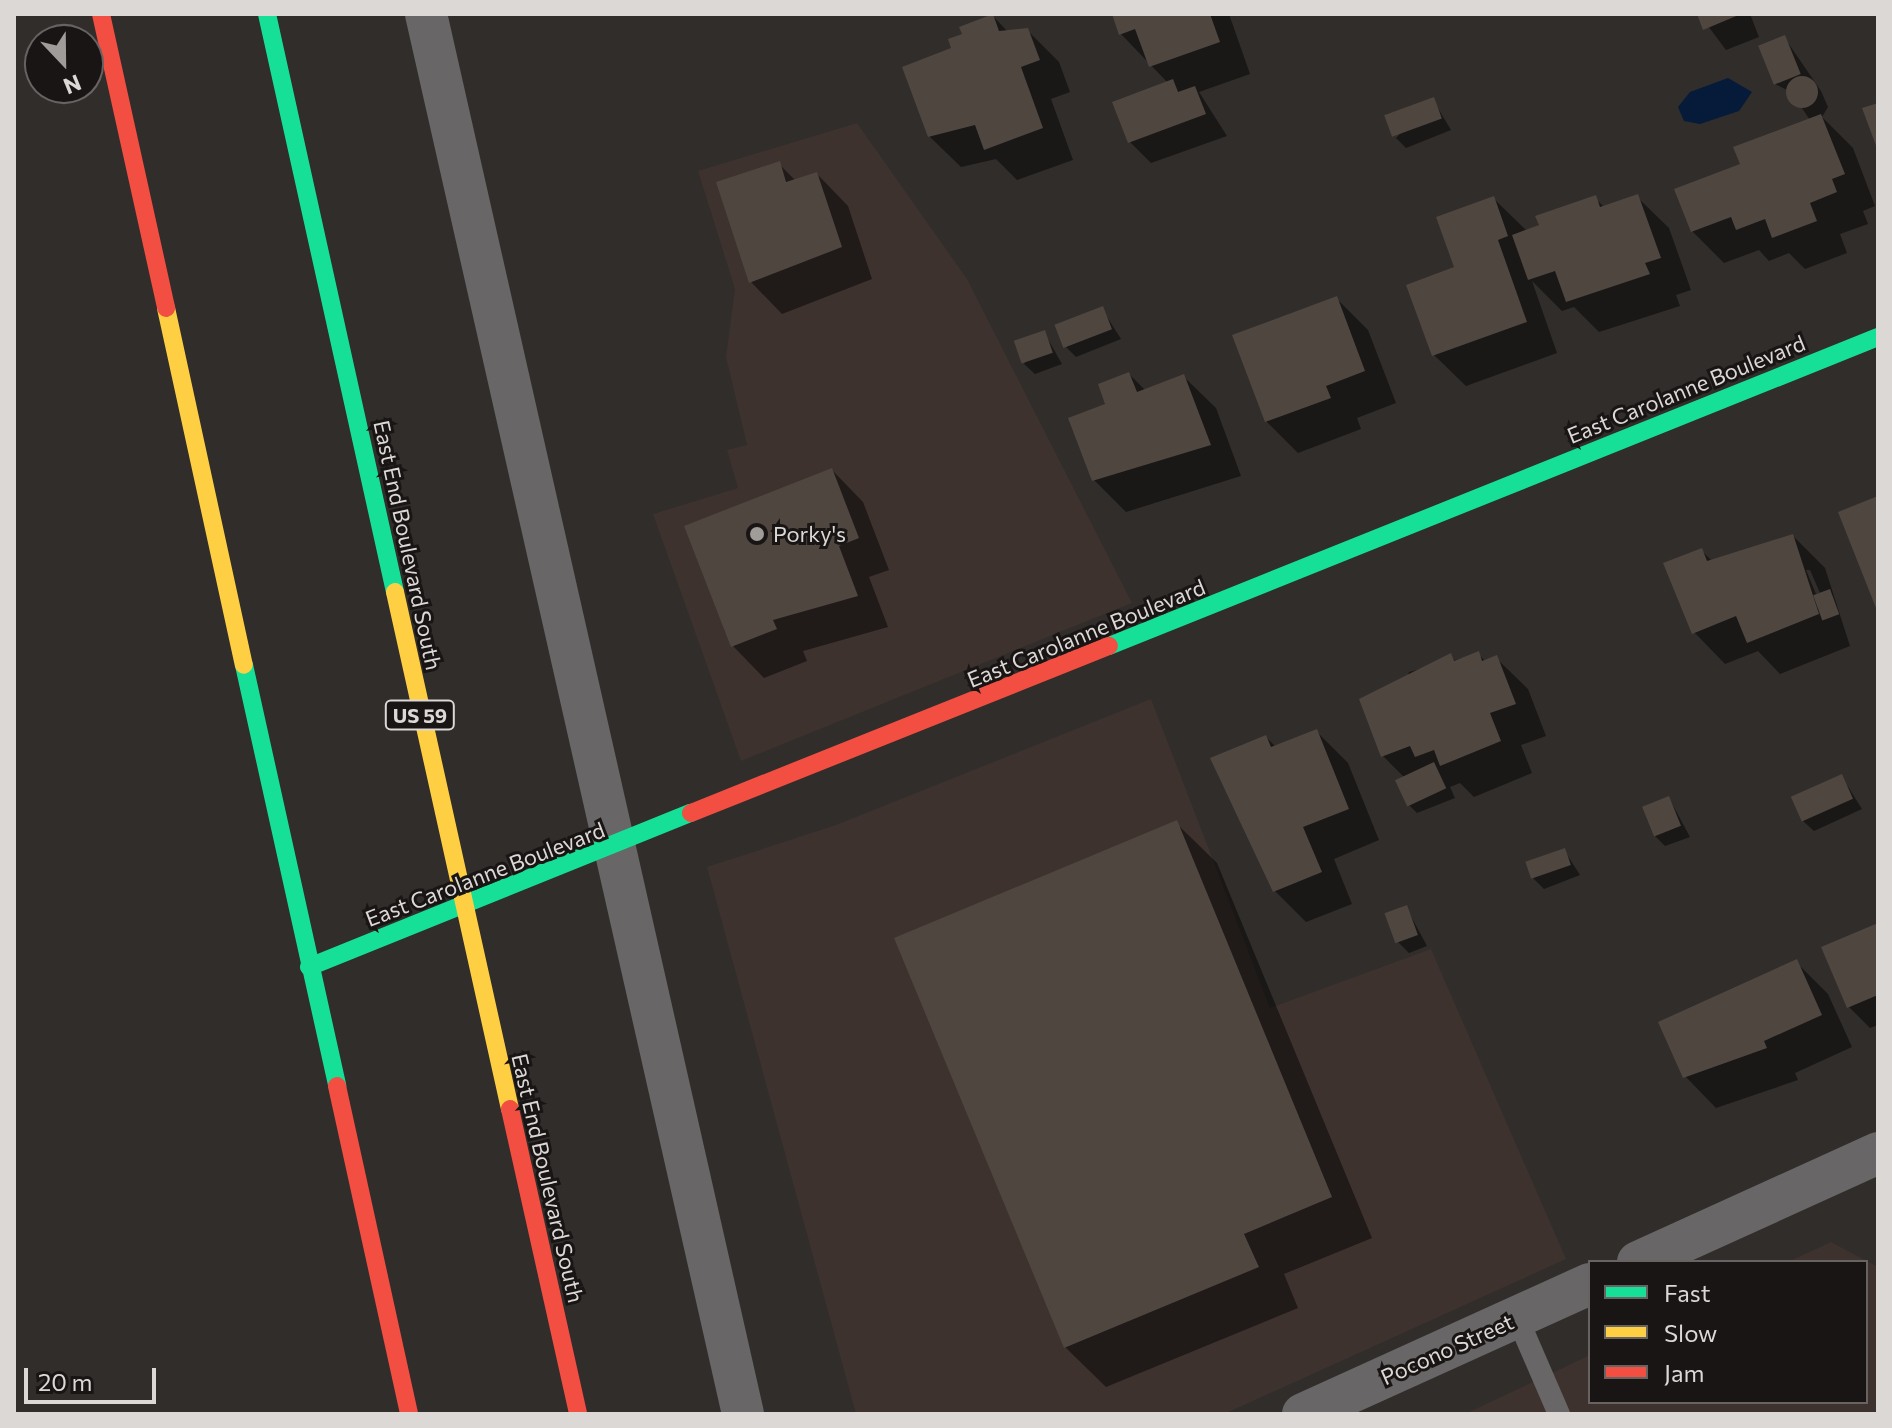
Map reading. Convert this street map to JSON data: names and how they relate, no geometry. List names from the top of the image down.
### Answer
{
  "streets": {
    "main road": ["East Carolanne Boulevard", "East End Boulevard South", "US 59"],
    "street": ["Pocono Street"]
  },
  "crossings": [
    ["East Carolanne Boulevard", "East End Boulevard South"]
  ],
  "places": ["Porky's"],
  "legend": ["Fast", "Slow", "Jam"],
  "scale_bar": "20 m",
  "north": "bottom"
}
